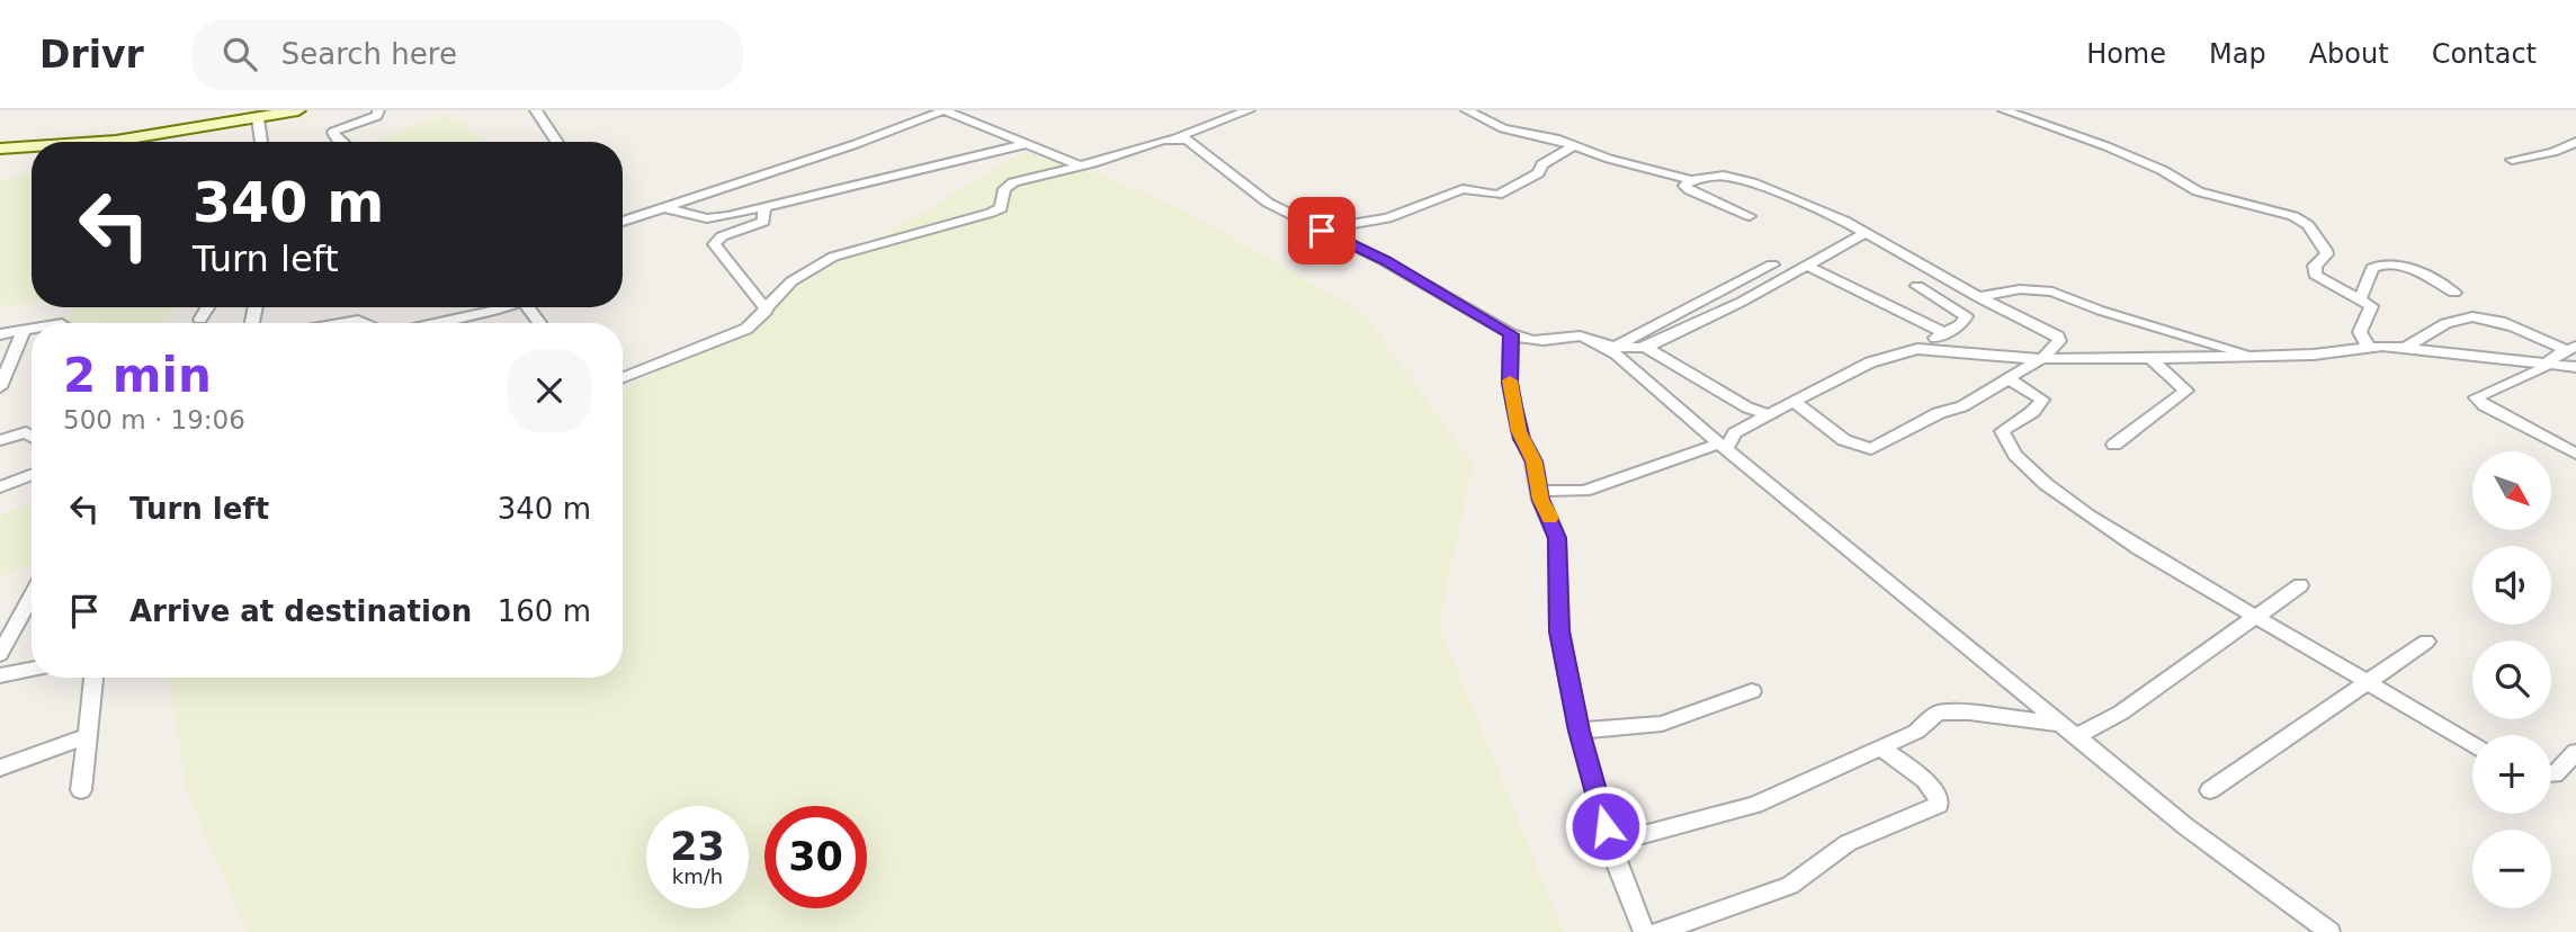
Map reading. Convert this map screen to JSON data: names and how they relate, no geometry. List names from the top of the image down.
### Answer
{
  "north": "bottom right",
  "page": {
    "header": "Drivr",
    "search": "Search here",
    "nav": [
      "Home",
      "Map",
      "About",
      "Contact"
    ],
    "turn": ["340 m", "Turn left"],
    "heading": ["2 min", "500 m · 19:06"],
    "map_buttons": ["+", "−"],
    "list": [
      {
        "name": "Turn left",
        "value": "340 m"
      },
      {
        "name": "Arrive at destination",
        "value": "160 m"
      }
    ],
    "speed": "23 km/h",
    "limit": "30"
  }
}
